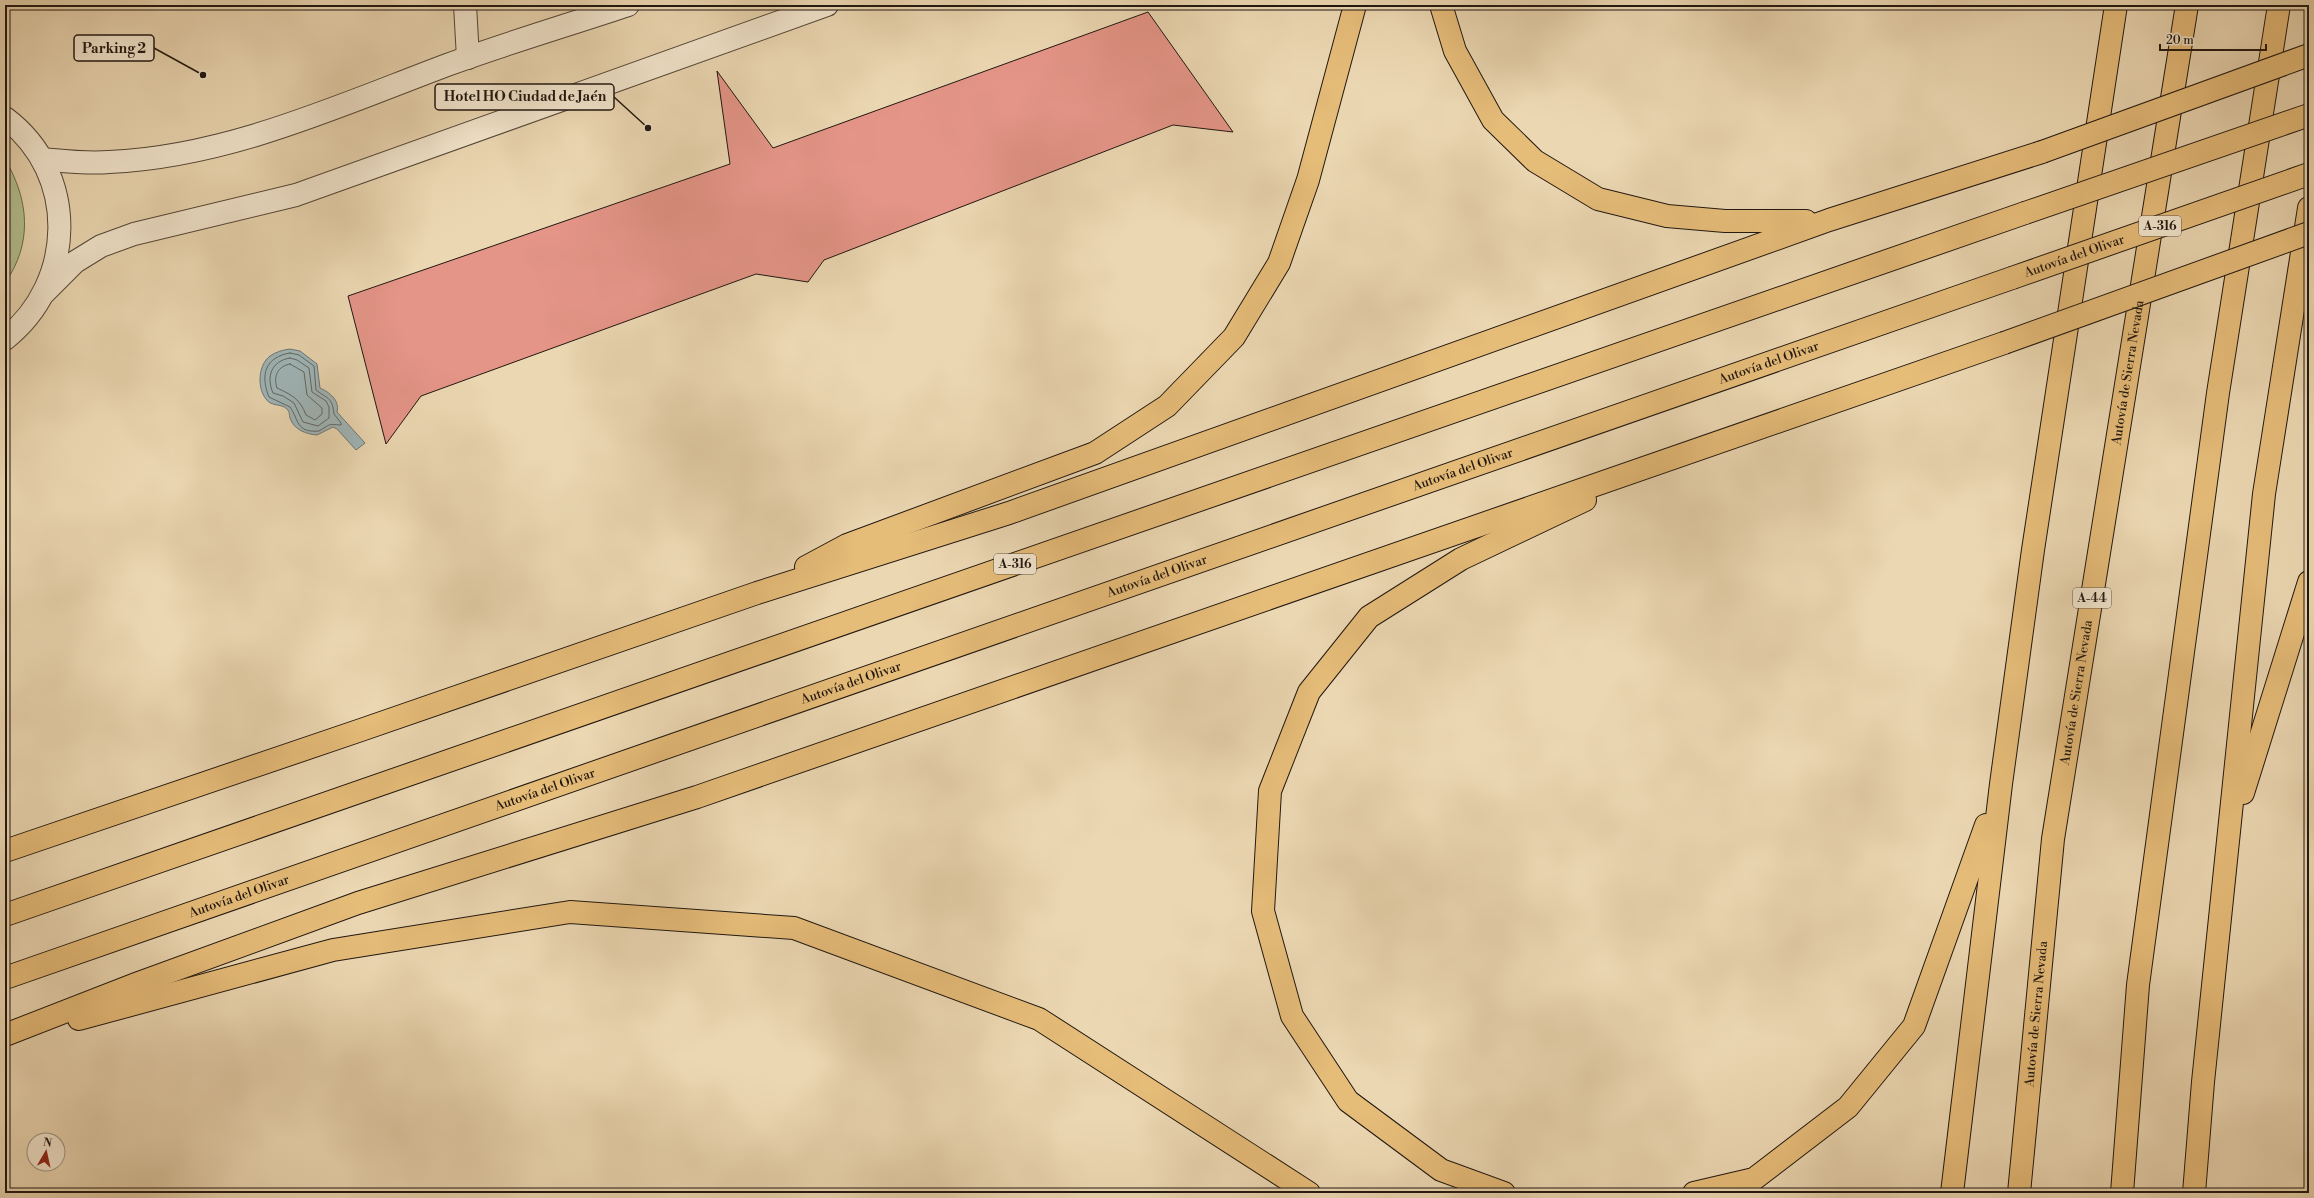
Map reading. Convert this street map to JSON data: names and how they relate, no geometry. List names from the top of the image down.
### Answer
{
  "streets": {
    "highway": [
      "A-316",
      "Autovía del Olivar",
      "Autovía de Sierra Nevada",
      "A-44"
    ]
  },
  "places": ["Parking 2", "Hotel HO Ciudad de Jaén"],
  "scale_bar": "20 m",
  "north": "top"
}
